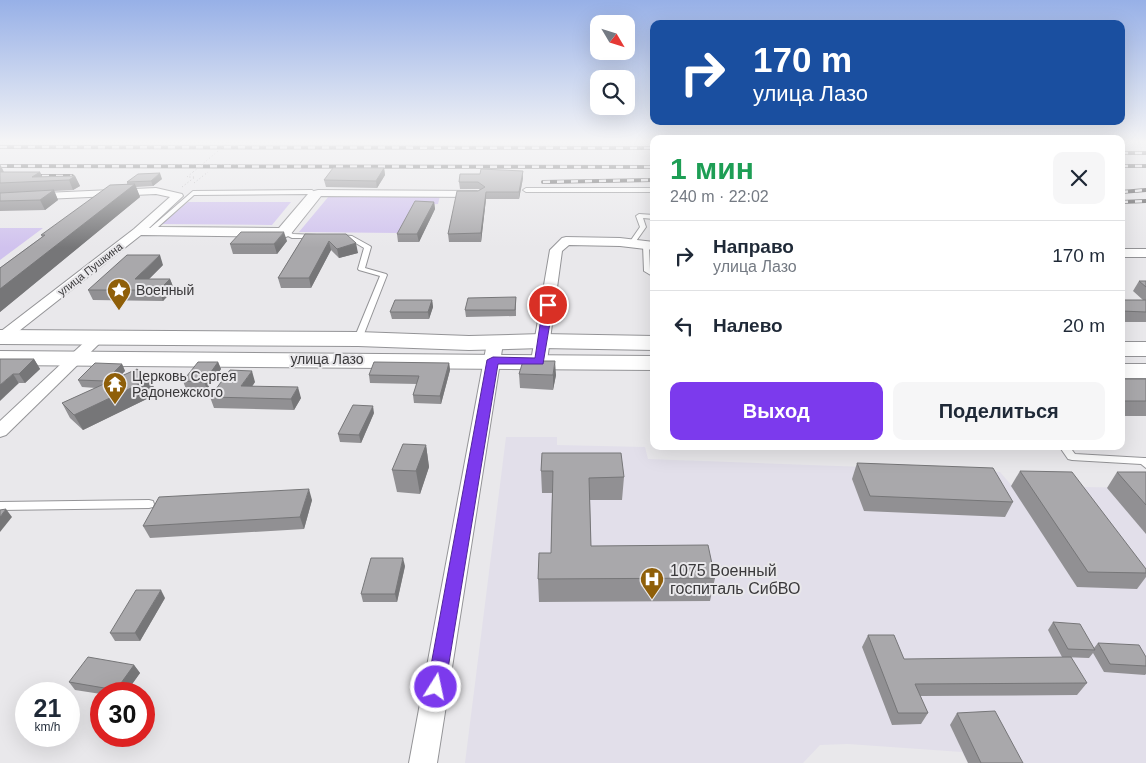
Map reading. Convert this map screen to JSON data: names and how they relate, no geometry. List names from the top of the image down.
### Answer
{
  "streets": {
    "street": ["улица Пушкина", "улица Лазо"]
  },
  "crossings": [
    ["улица Пушкина", "улица Лазо"]
  ],
  "places": {
    "place": ["Военный"],
    "temple": ["Церковь Сергея Радонежского"],
    "hospital": ["1075 Военный госпиталь СибВО"]
  },
  "north": "bottom right",
  "page": {
    "turn": ["170 m", "улица Лазо"],
    "heading": ["1 мин", "240 m · 22:02"],
    "list": [
      {
        "name": "Направо",
        "note": "улица Лазо",
        "value": "170 m"
      },
      {
        "name": "Налево",
        "value": "20 m"
      }
    ],
    "buttons": ["Выход", "Поделиться"],
    "speed": "21 km/h",
    "limit": "30"
  }
}
